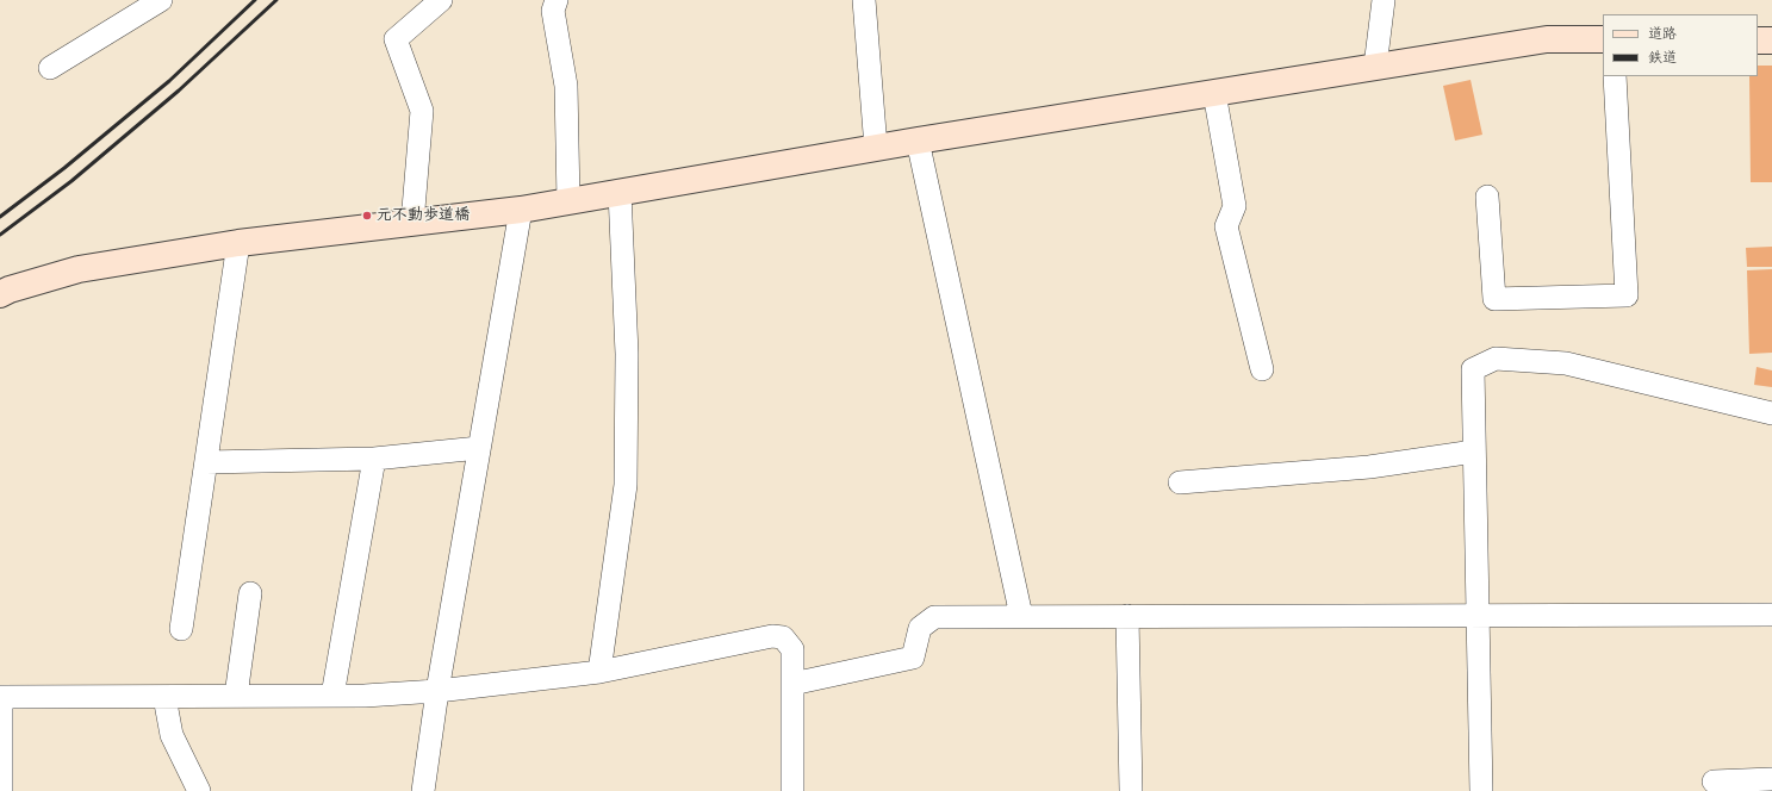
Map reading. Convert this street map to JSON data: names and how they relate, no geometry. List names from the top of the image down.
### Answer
{
  "places": ["元不動歩道橋"],
  "legend": ["道路", "鉄道"]
}
